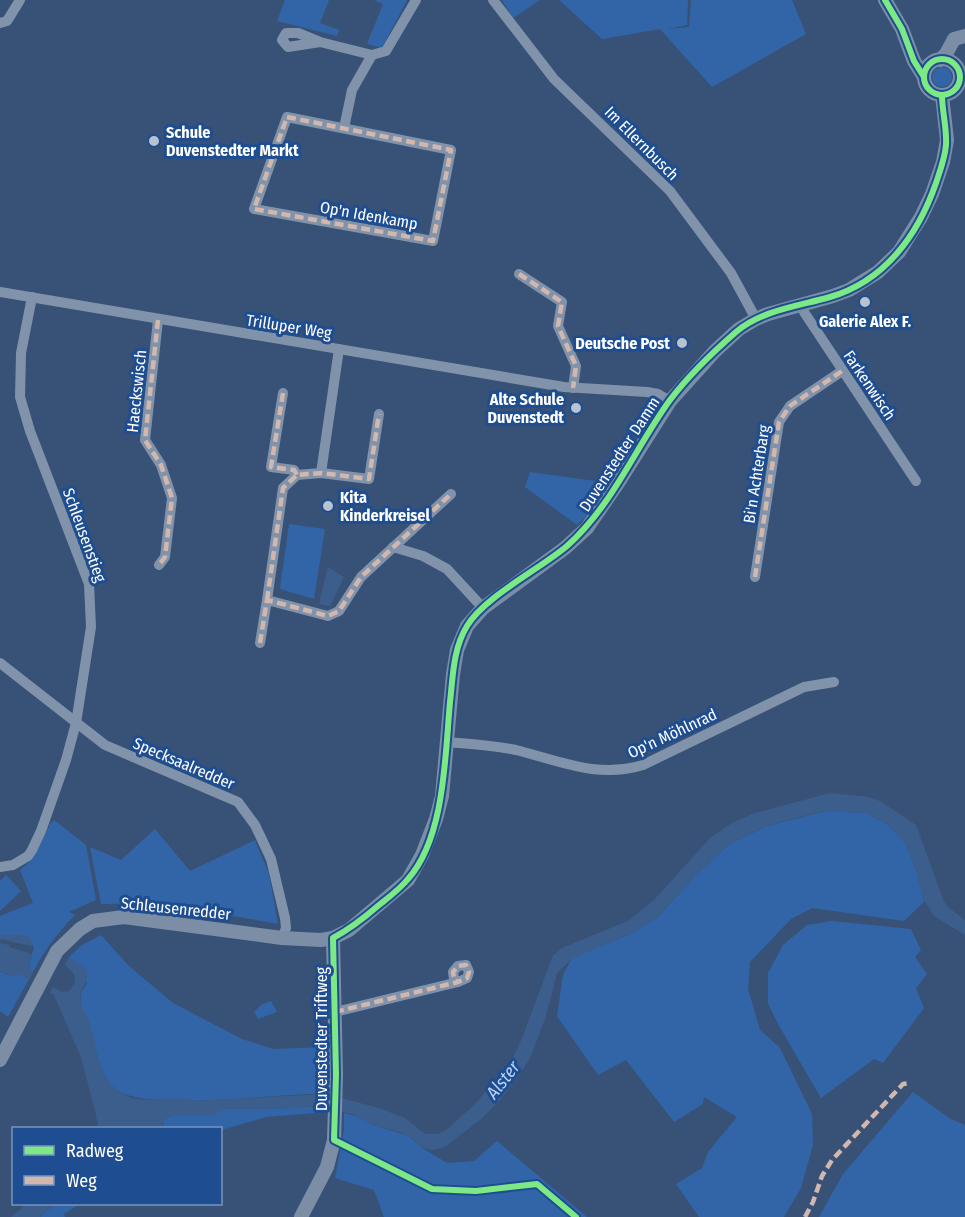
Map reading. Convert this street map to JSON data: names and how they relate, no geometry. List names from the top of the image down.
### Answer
{
  "streets": {
    "street": [
      "Im Ellernbusch",
      "Op'n Idenkamp",
      "Trilluper Weg",
      "Farkenwisch",
      "Haeckswisch",
      "Duvenstedter Damm",
      "Bi'n Achterbarg",
      "Schleusenstieg",
      "Op'n Möhlnrad",
      "Specksaalredder",
      "Schleusenredder",
      "Duvenstedter Triftweg"
    ]
  },
  "crossings": [
    ["Im Ellernbusch", "Duvenstedter Damm"],
    ["Trilluper Weg", "Haeckswisch"],
    ["Trilluper Weg", "Duvenstedter Damm"],
    ["Trilluper Weg", "Schleusenstieg"],
    ["Farkenwisch", "Duvenstedter Damm"],
    ["Farkenwisch", "Bi'n Achterbarg"],
    ["Duvenstedter Damm", "Op'n Möhlnrad"],
    ["Duvenstedter Damm", "Specksaalredder"],
    ["Duvenstedter Damm", "Schleusenredder"],
    ["Duvenstedter Damm", "Duvenstedter Triftweg"],
    ["Schleusenstieg", "Specksaalredder"],
    ["Specksaalredder", "Schleusenredder"]
  ],
  "water": ["Alster"],
  "places": [
    "Schule Duvenstedter Markt",
    "Galerie Alex F.",
    "Deutsche Post",
    "Alte Schule Duvenstedt",
    "Kita Kinderkreisel"
  ],
  "legend": ["Radweg", "Weg"]
}
